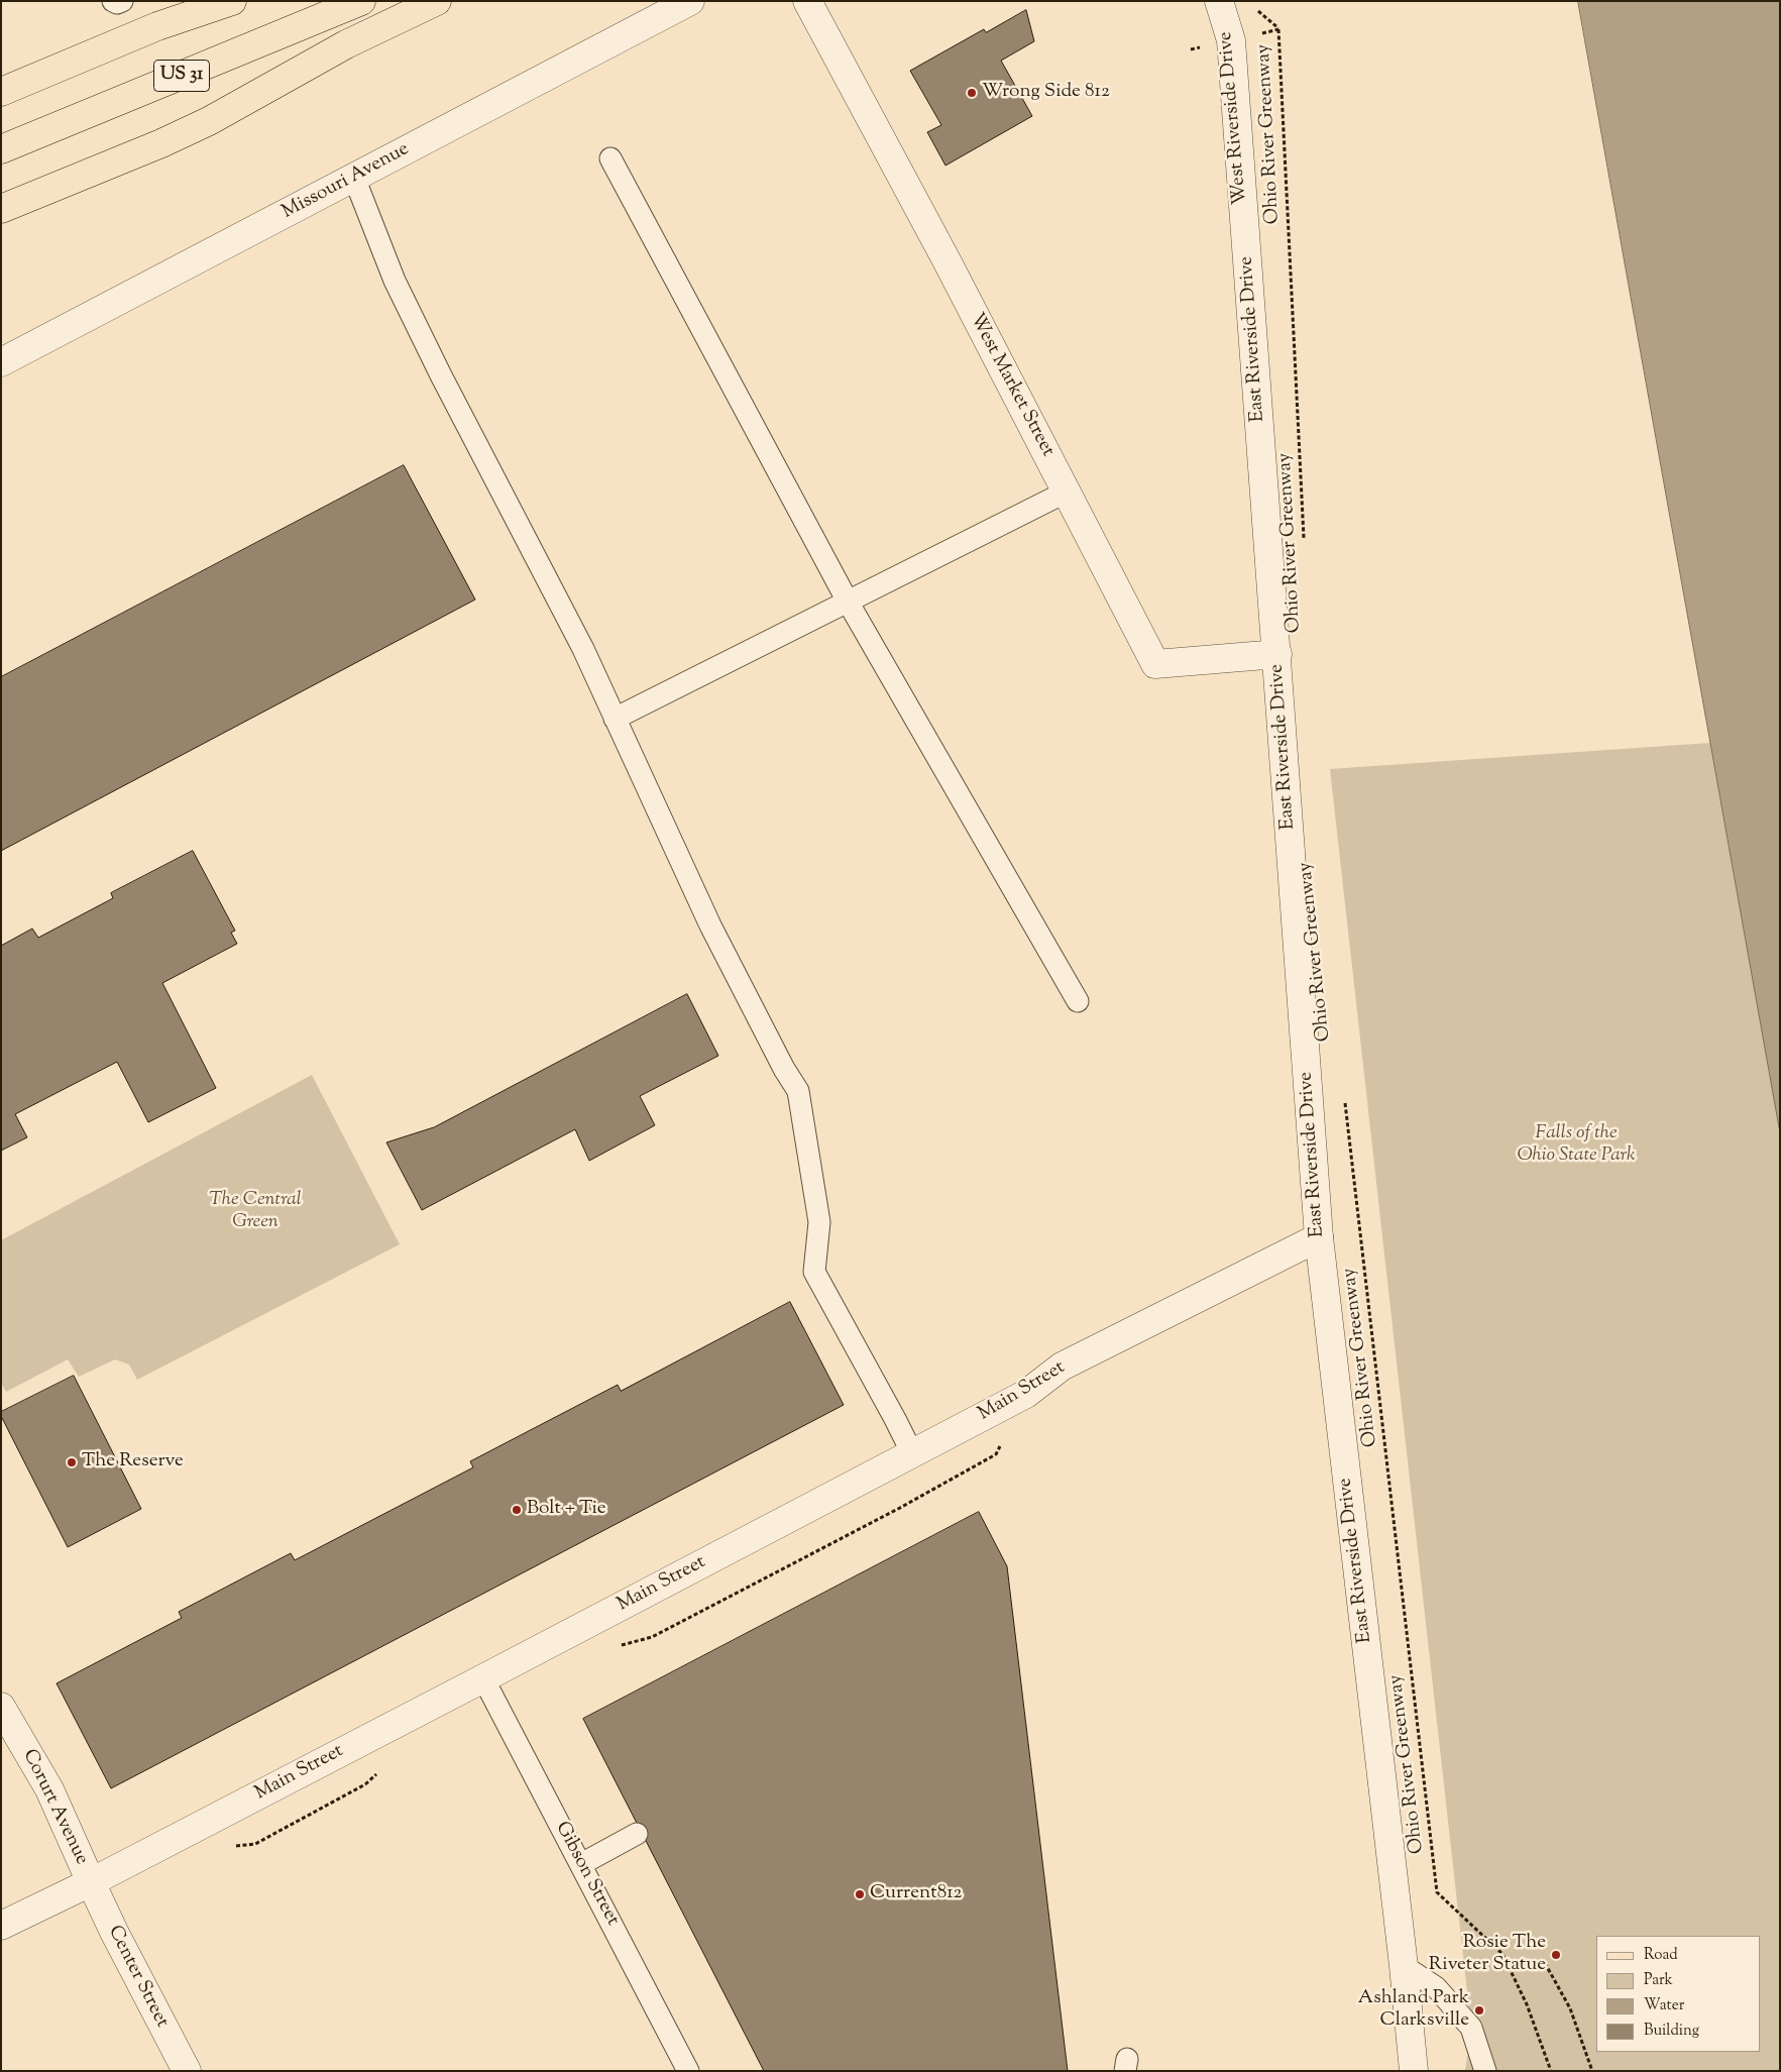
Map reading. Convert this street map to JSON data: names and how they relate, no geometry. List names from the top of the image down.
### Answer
{
  "streets": {
    "main road": ["US 31"],
    "street": [
      "West Riverside Drive",
      "Missouri Avenue",
      "East Riverside Drive",
      "West Market Street",
      "Main Street",
      "Corurt Avenue",
      "Center Street"
    ],
    "lane": ["Gibson Street"],
    "path": ["Ohio River Greenway"]
  },
  "crossings": [
    ["West Riverside Drive", "East Riverside Drive"],
    ["East Riverside Drive", "West Market Street"],
    ["East Riverside Drive", "Main Street"],
    ["Main Street", "Corurt Avenue"],
    ["Main Street", "Gibson Street"],
    ["Main Street", "Center Street"],
    ["Corurt Avenue", "Center Street"]
  ],
  "parks": ["Falls of the Ohio State Park", "The Central Green"],
  "places": [
    "Wrong Side 812",
    "The Reserve",
    "Bolt + Tie",
    "Current812",
    "Rosie The Riveter Statue",
    "Ashland Park Clarksville"
  ],
  "legend": [
    "Road",
    "Park",
    "Water",
    "Building"
  ]
}
